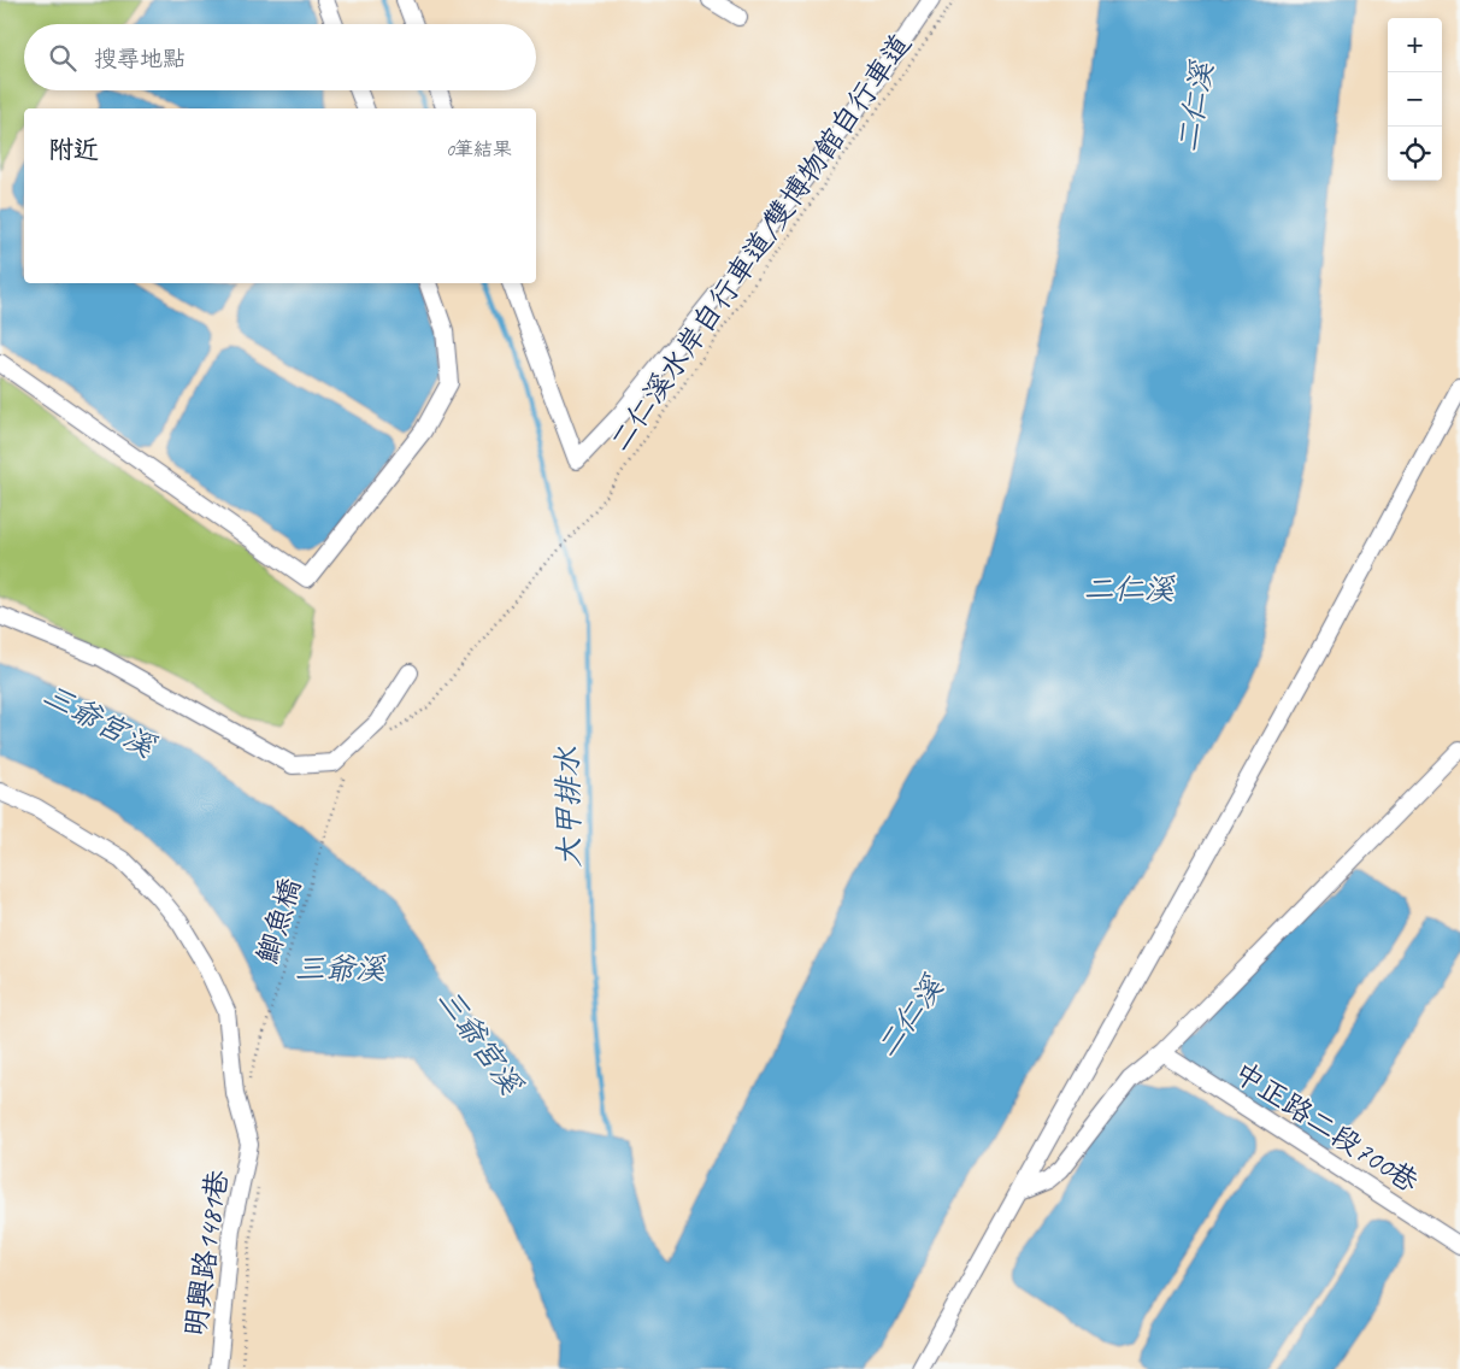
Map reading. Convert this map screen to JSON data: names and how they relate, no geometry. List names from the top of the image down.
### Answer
{
  "streets": {
    "street": ["中正路二段700巷", "明興路1481巷"],
    "path": ["二仁溪水岸自行車道/雙博物館自行車道", "鯽魚橋"]
  },
  "water": [
    "二仁溪",
    "三爺宮溪",
    "大甲排水",
    "三爺溪"
  ],
  "page": {
    "map_buttons": ["+", "−"],
    "search": "搜尋地點",
    "heading": ["附近", "0筆結果"]
  }
}
